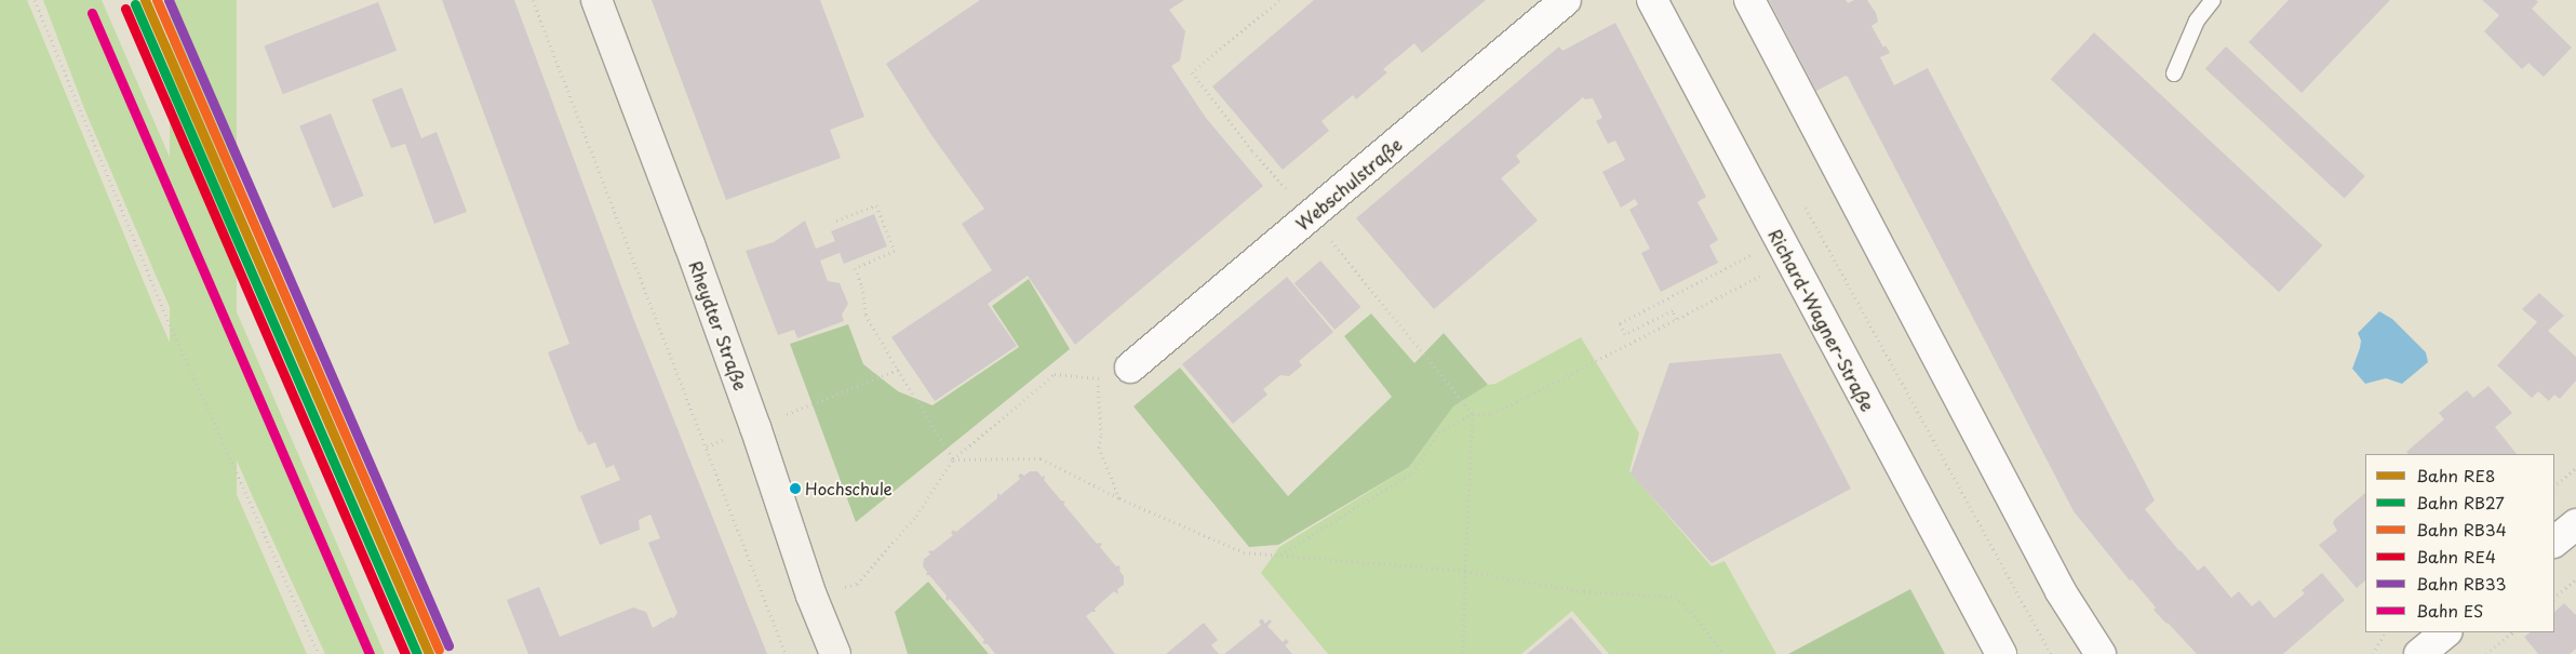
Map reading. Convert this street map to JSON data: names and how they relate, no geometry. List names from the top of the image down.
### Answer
{
  "streets": {
    "main road": ["Rheydter Straße"],
    "street": ["Webschulstraße", "Richard-Wagner-Straße"]
  },
  "places": ["Hochschule"],
  "lines": [
    "rail line RE8",
    "rail line RB34",
    "rail line RB33",
    "rail line RB27",
    "rail line RE4",
    "rail line ES"
  ],
  "legend": [
    "Bahn RE8",
    "Bahn RB27",
    "Bahn RB34",
    "Bahn RE4",
    "Bahn RB33",
    "Bahn ES"
  ]
}
